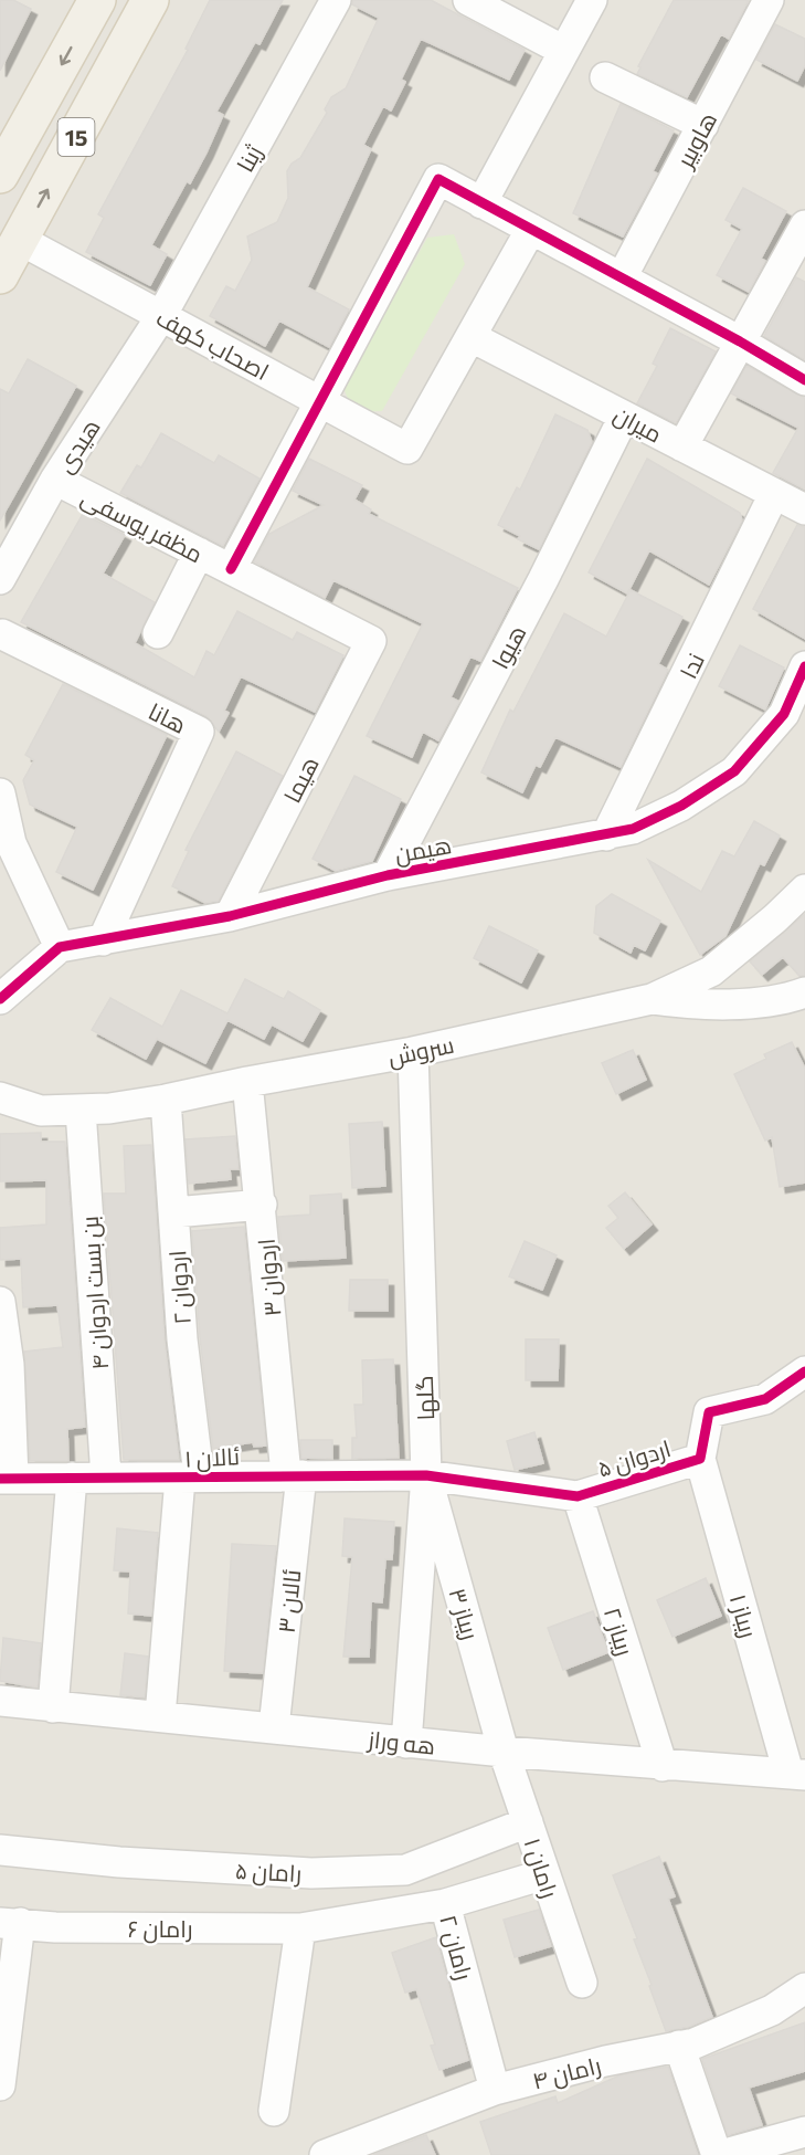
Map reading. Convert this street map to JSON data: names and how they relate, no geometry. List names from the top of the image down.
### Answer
{
  "streets": {
    "main road": ["15"],
    "street": [
      "هاوبیر",
      "ژینا",
      "اصحاب کهف",
      "میران",
      "هیدی",
      "مظفر یوسفی",
      "هیوا",
      "ندا",
      "هانا",
      "هیما",
      "هیمن",
      "سروش",
      "اردوان ۳",
      "اردوان ۲",
      "بن بست اردوان ۴",
      "گلها",
      "ئالان ۱",
      "اردوان ۵",
      "ئالان ۳",
      "ریباز ۳",
      "ریباز ۱",
      "ریباز ۲",
      "هه وراز",
      "رامان ۱",
      "رامان ۵",
      "رامان ۶",
      "رامان ۲",
      "رامان ۴"
    ]
  },
  "crossings": [
    ["15", "اصحاب کهف"],
    ["ژینا", "اصحاب کهف"],
    ["ژینا", "هیدی"],
    ["اصحاب کهف", "میران"],
    ["اصحاب کهف", "هیدی"],
    ["میران", "هیوا"],
    ["میران", "ندا"],
    ["هیدی", "مظفر یوسفی"],
    ["مظفر یوسفی", "هیما"],
    ["هیوا", "هیمن"],
    ["ندا", "هیمن"],
    ["هانا", "هیمن"],
    ["هیما", "هیمن"],
    ["سروش", "اردوان ۳"],
    ["سروش", "اردوان ۲"],
    ["سروش", "بن بست اردوان ۴"],
    ["سروش", "گلها"],
    ["اردوان ۳", "ئالان ۱"],
    ["اردوان ۳", "ئالان ۳"],
    ["اردوان ۲", "ئالان ۱"],
    ["اردوان ۲", "هه وراز"],
    ["بن بست اردوان ۴", "ئالان ۱"],
    ["گلها", "ئالان ۱"],
    ["گلها", "اردوان ۵"],
    ["گلها", "ریباز ۳"],
    ["گلها", "هه وراز"],
    ["ئالان ۱", "اردوان ۵"],
    ["ئالان ۱", "ئالان ۳"],
    ["ئالان ۱", "ریباز ۳"],
    ["اردوان ۵", "ریباز ۳"],
    ["اردوان ۵", "ریباز ۱"],
    ["اردوان ۵", "ریباز ۲"],
    ["ئالان ۳", "هه وراز"],
    ["ریباز ۳", "هه وراز"],
    ["ریباز ۳", "رامان ۱"],
    ["ریباز ۱", "هه وراز"],
    ["ریباز ۲", "هه وراز"],
    ["هه وراز", "رامان ۱"],
    ["رامان ۱", "رامان ۵"],
    ["رامان ۱", "رامان ۲"],
    ["رامان ۶", "رامان ۲"],
    ["رامان ۲", "رامان ۴"]
  ]
}
